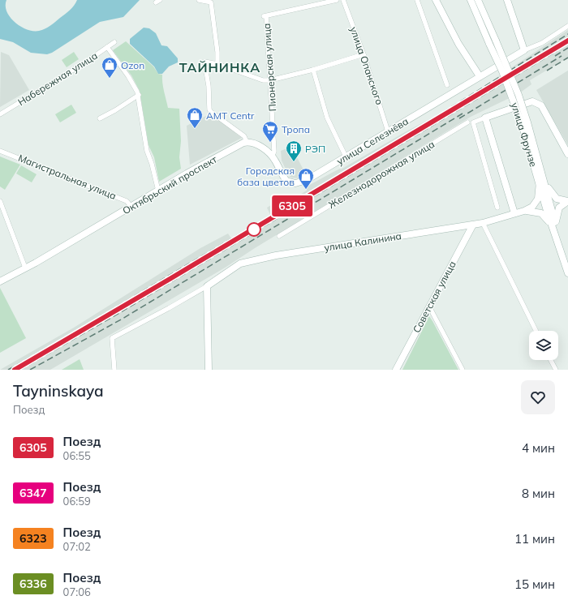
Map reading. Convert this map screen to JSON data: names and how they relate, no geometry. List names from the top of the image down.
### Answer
{
  "streets": {
    "main road": [
      "улица Фрунзе",
      "улица Селезнёва",
      "Октябрьский проспект",
      "улица Калинина",
      "Советская улица"
    ],
    "street": [
      "улица Опанского",
      "Пионерская улица",
      "Набережная улица",
      "Железнодорожная улица",
      "Магистральная улица"
    ]
  },
  "crossings": [
    ["улица Опанского", "улица Селезнёва"],
    ["Пионерская улица", "улица Селезнёва"],
    ["Магистральная улица", "Октябрьский проспект"],
    ["улица Калинина", "Советская улица"]
  ],
  "districts": ["ТАЙНИНКА"],
  "places": {
    "shop": ["Ozon", "AMT Centr", "Городская база цветов"],
    "supermarket": ["Тропа"],
    "building": ["РЭП"]
  },
  "page": {
    "on_map": "6305",
    "heading": ["Tayninskaya", "Поезд"],
    "list": [
      {
        "mark": "6305",
        "name": "Поезд",
        "note": "06:55",
        "value": "4 мин"
      },
      {
        "mark": "6347",
        "name": "Поезд",
        "note": "06:59",
        "value": "8 мин"
      },
      {
        "mark": "6323",
        "name": "Поезд",
        "note": "07:02",
        "value": "11 мин"
      },
      {
        "mark": "6336",
        "name": "Поезд",
        "note": "07:06",
        "value": "15 мин"
      }
    ]
  }
}
